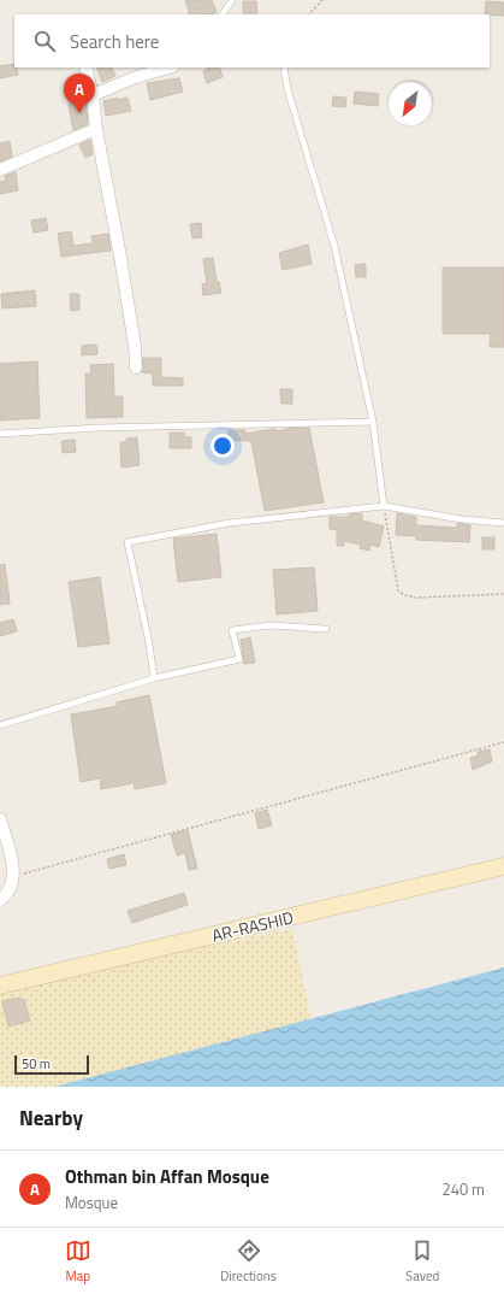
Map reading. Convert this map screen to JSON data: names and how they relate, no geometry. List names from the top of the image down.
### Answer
{
  "streets": {
    "main road": ["AR-RASHID"]
  },
  "scale_bar": "50 m",
  "north": "bottom left",
  "page": {
    "search": "Search here",
    "pins": "A",
    "scale": "50 m",
    "heading": "Nearby",
    "list": [
      {
        "mark": "A",
        "name": "Othman bin Affan Mosque",
        "note": "Mosque",
        "value": "240 m"
      }
    ],
    "nav": ["Map", "Directions", "Saved"]
  }
}
